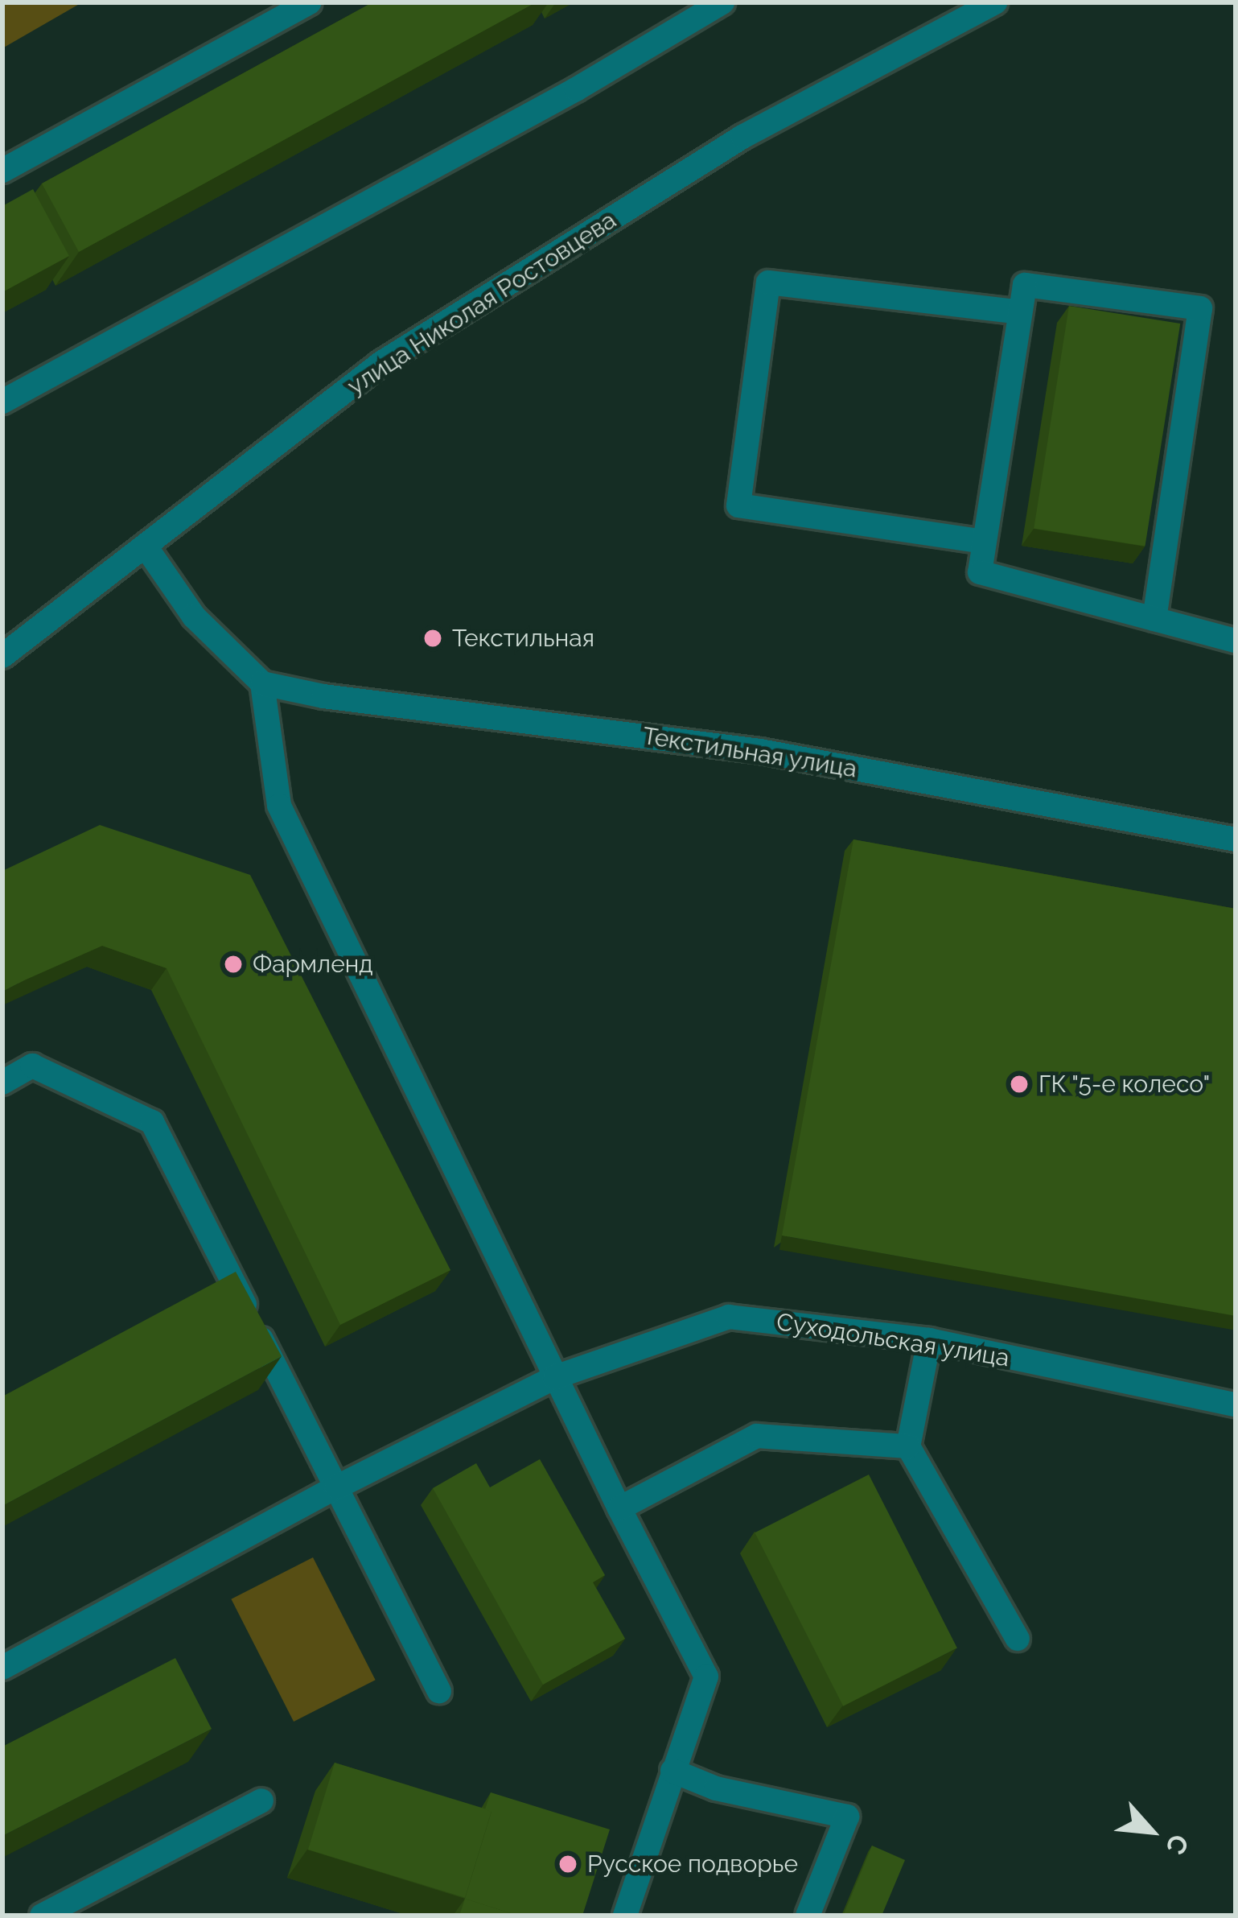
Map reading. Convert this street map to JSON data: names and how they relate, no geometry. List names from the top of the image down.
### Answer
{
  "streets": {
    "street": ["улица Николая Ростовцева", "Текстильная улица", "Суходольская улица"]
  },
  "places": [
    "Текстильная",
    "Фармленд",
    "ГК \"5-е колесо\"",
    "Русское подворье"
  ],
  "north": "bottom right"
}
